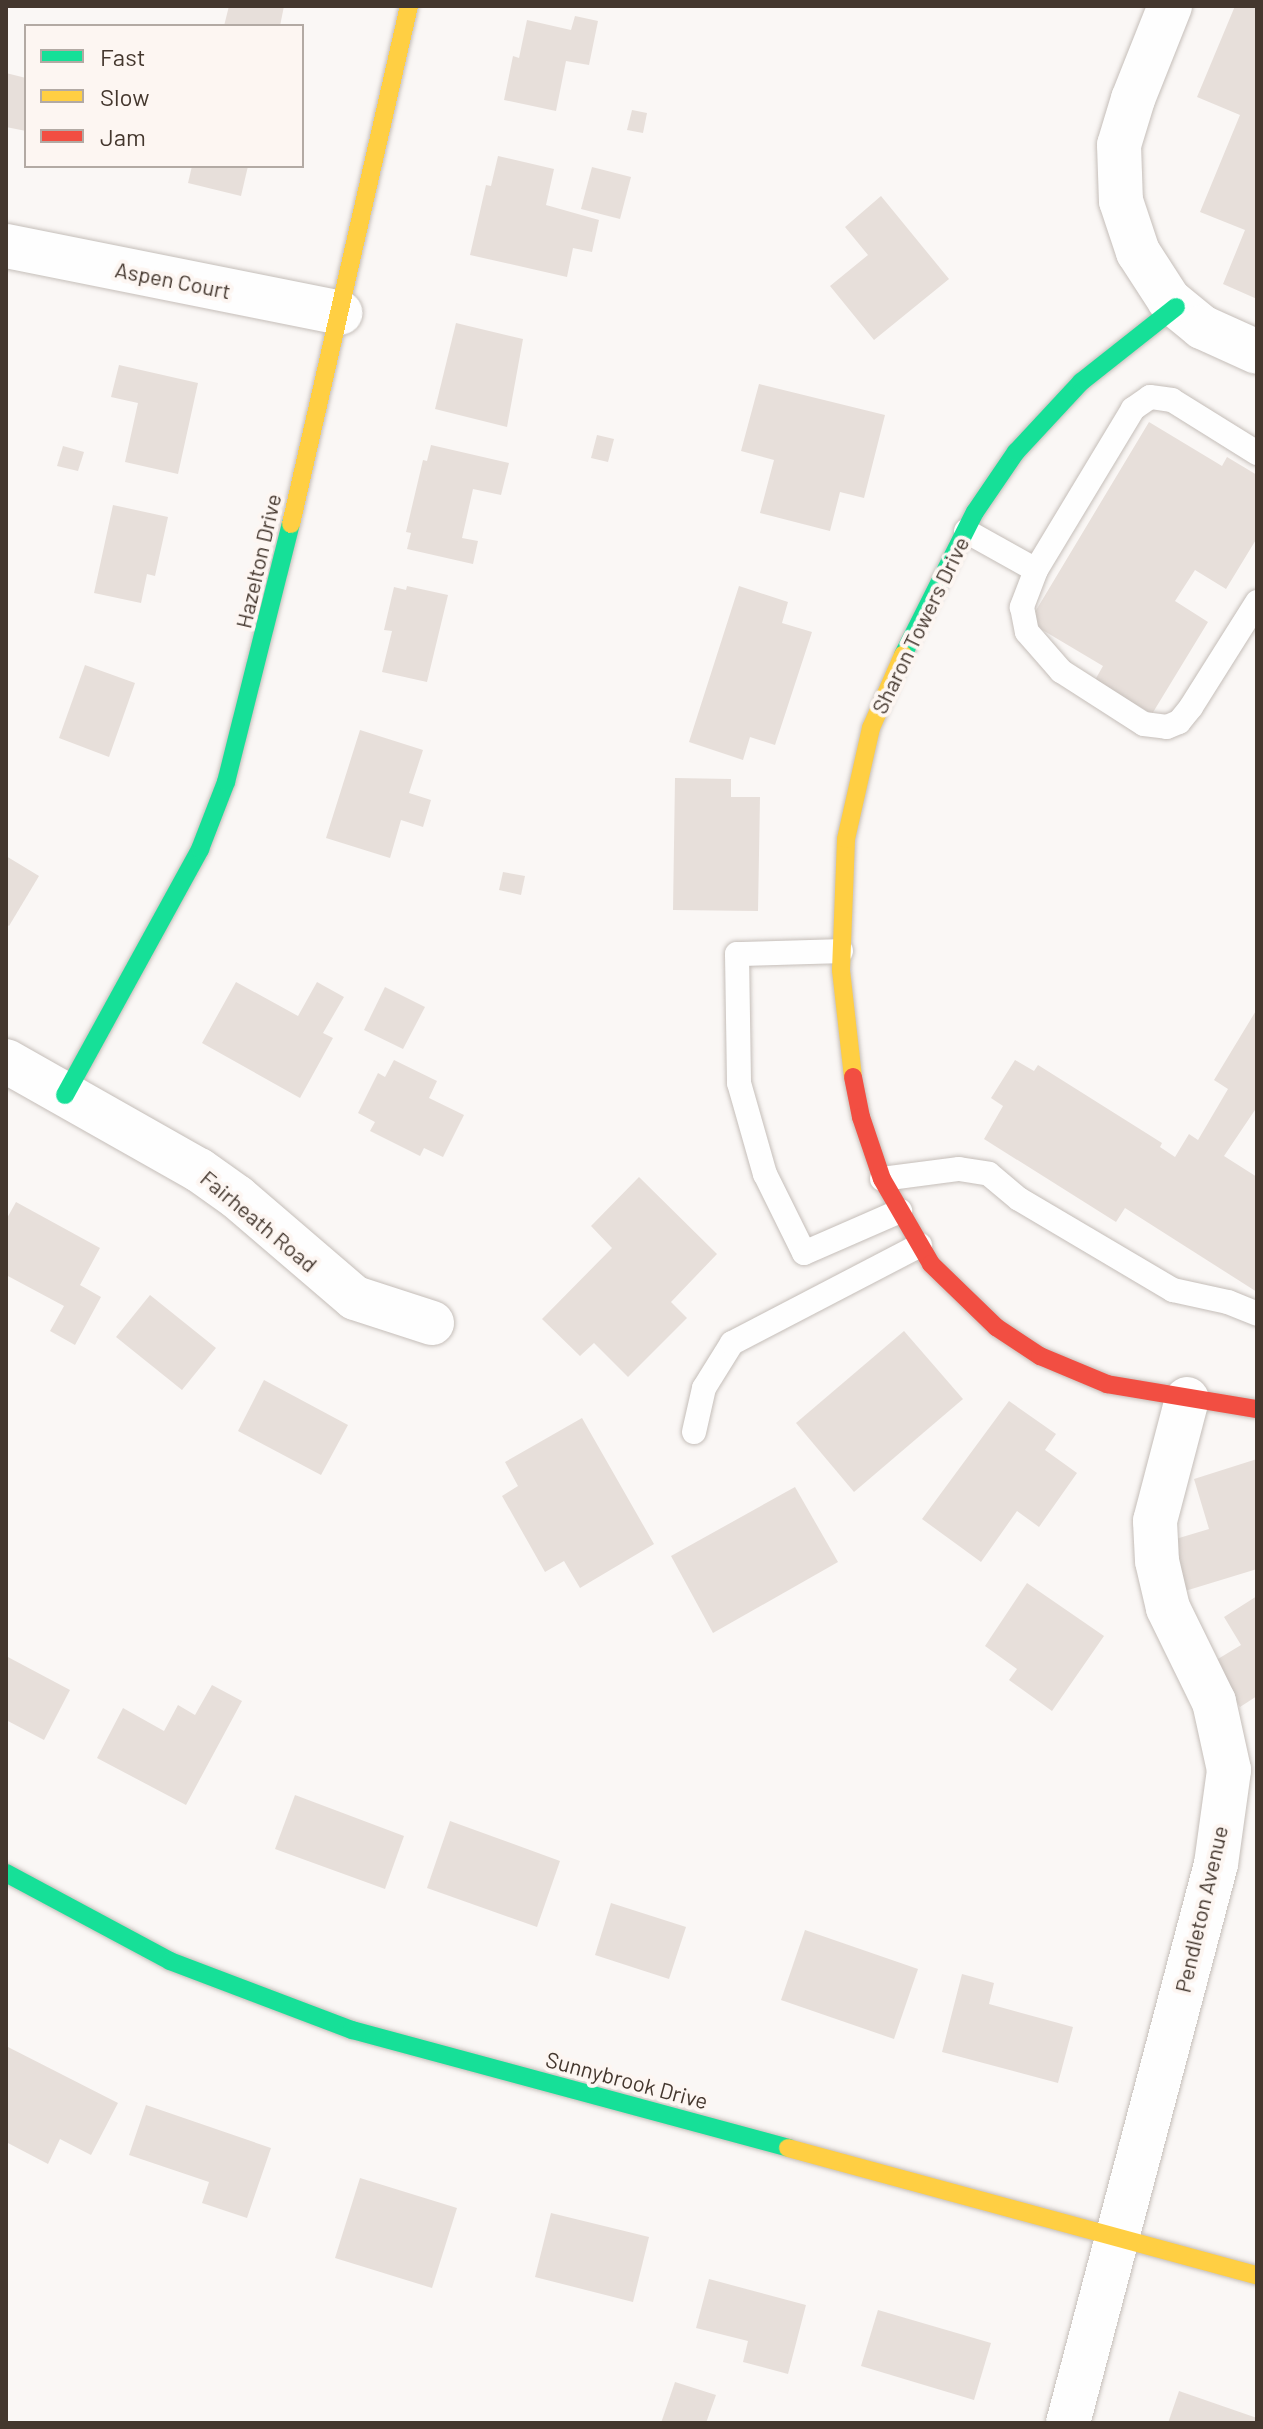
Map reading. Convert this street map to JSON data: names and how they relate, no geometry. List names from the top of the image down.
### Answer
{
  "streets": {
    "street": [
      "Aspen Court",
      "Hazelton Drive",
      "Sharon Towers Drive",
      "Fairheath Road",
      "Pendleton Avenue",
      "Sunnybrook Drive"
    ]
  },
  "crossings": [
    ["Aspen Court", "Hazelton Drive"],
    ["Hazelton Drive", "Fairheath Road"],
    ["Sharon Towers Drive", "Pendleton Avenue"],
    ["Pendleton Avenue", "Sunnybrook Drive"]
  ],
  "legend": ["Fast", "Slow", "Jam"]
}
